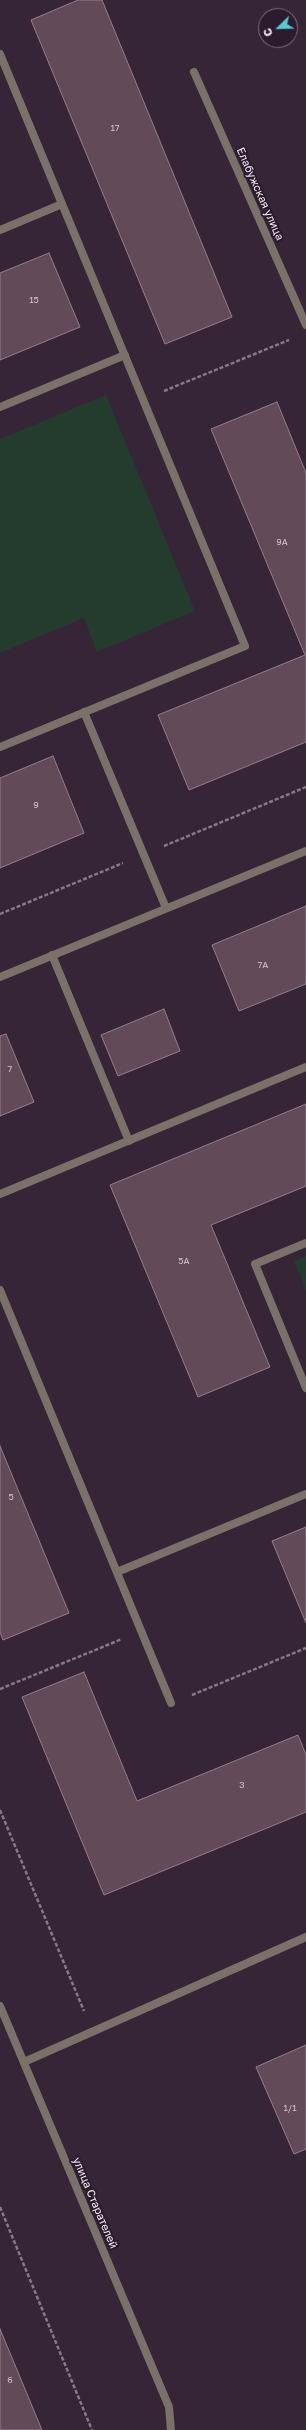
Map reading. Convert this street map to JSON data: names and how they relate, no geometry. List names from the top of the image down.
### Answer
{
  "streets": {
    "street": ["Елабужская улица", "улица Старателей"]
  },
  "house_numbers": [
    "17",
    "15",
    "9А",
    "9",
    "7А",
    "7",
    "5А",
    "5",
    "3",
    "1/1",
    "6"
  ],
  "north": "bottom left"
}
